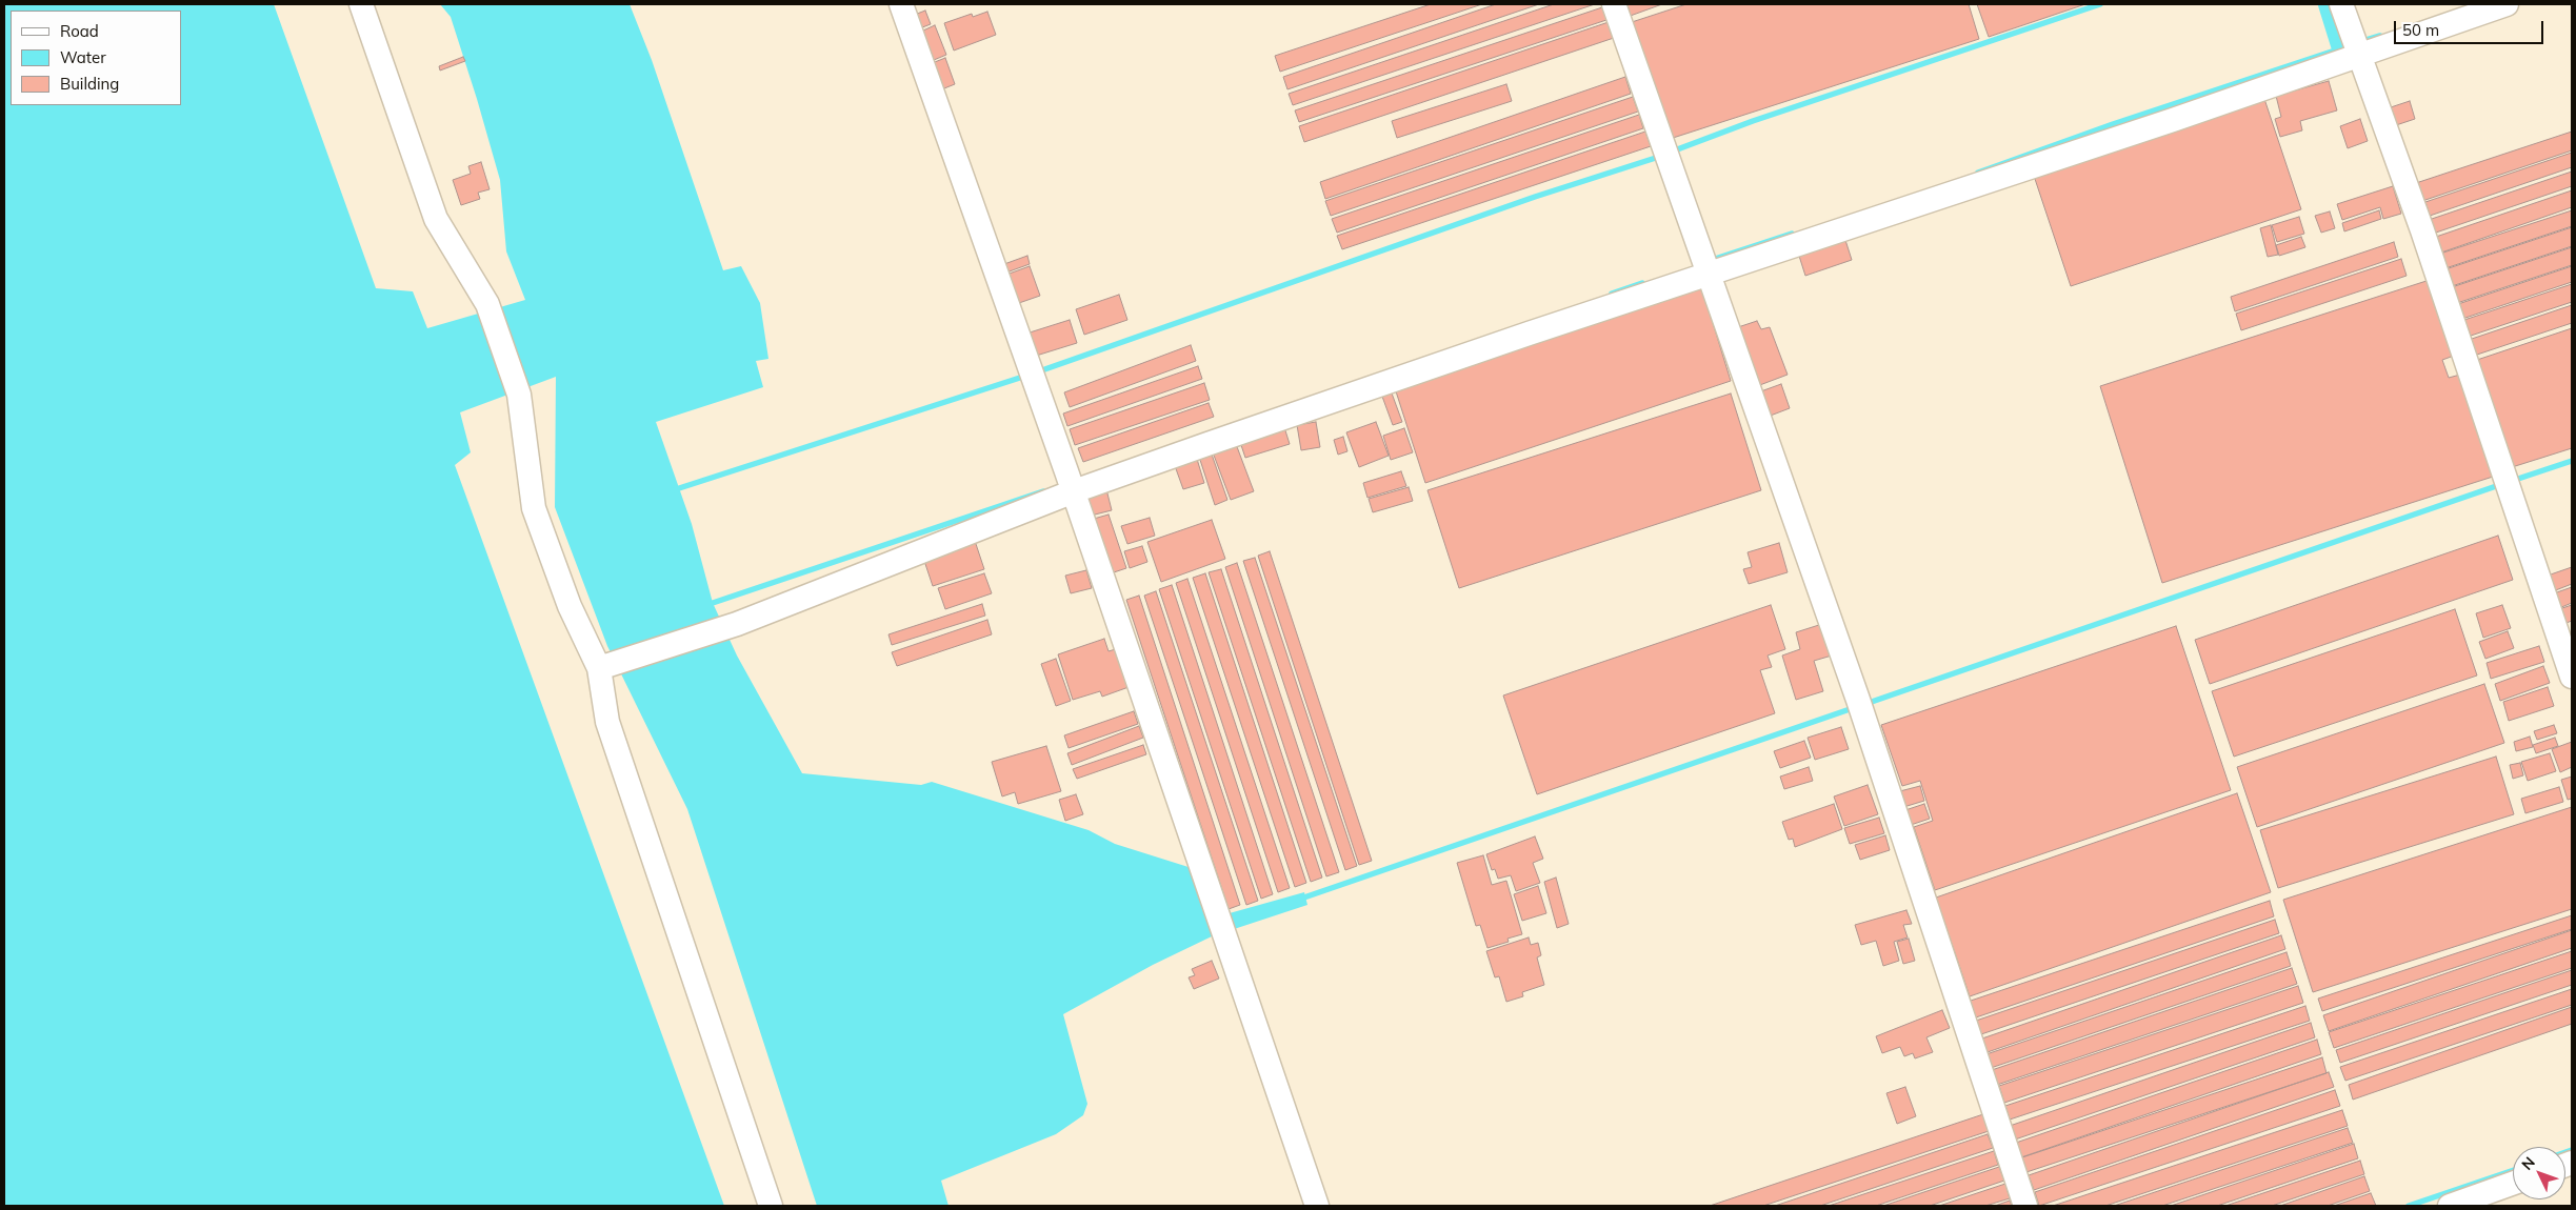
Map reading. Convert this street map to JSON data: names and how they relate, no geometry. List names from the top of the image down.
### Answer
{
  "legend": ["Road", "Water", "Building"],
  "scale_bar": "50 m",
  "north": "top left"
}
